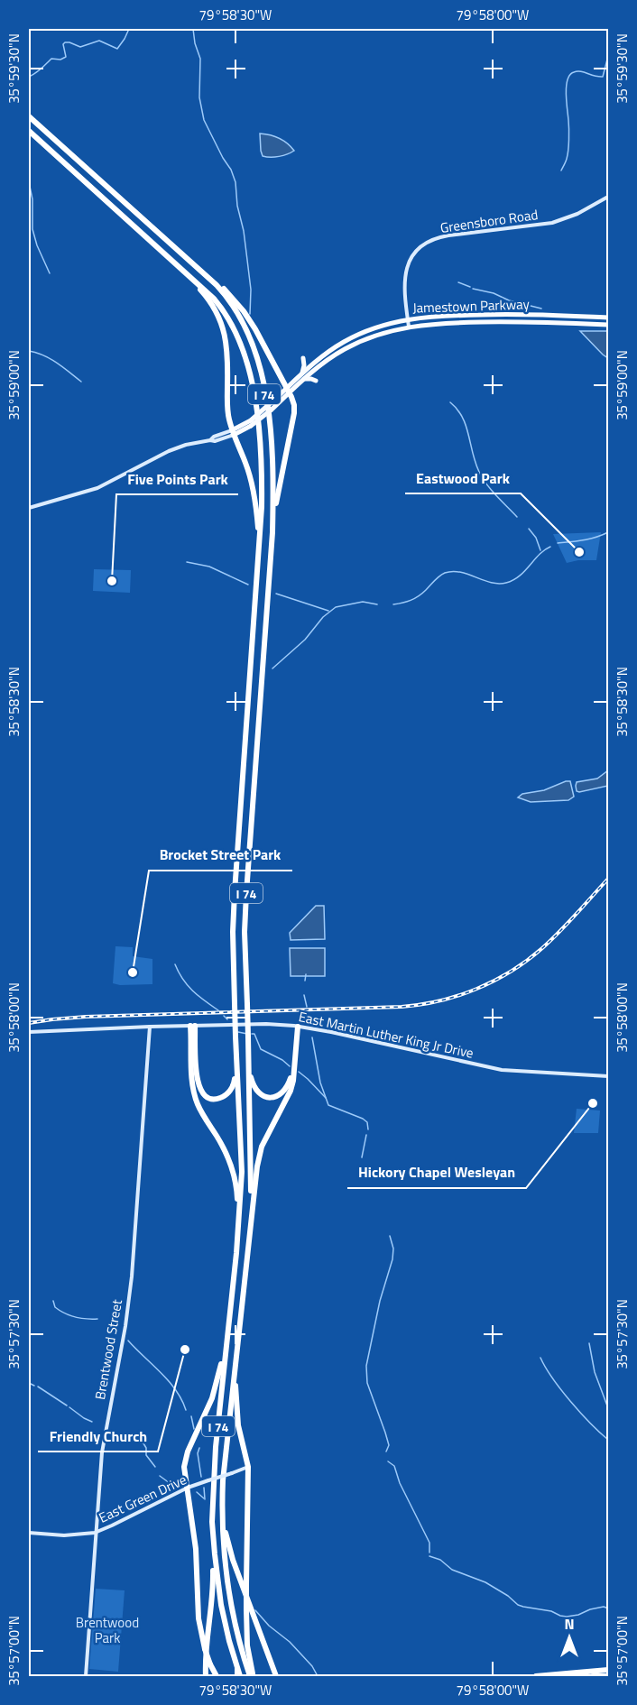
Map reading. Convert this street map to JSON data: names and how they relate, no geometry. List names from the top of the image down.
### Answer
{
  "streets": {
    "highway": ["I 74"],
    "main road": [
      "Greensboro Road",
      "Jamestown Parkway",
      "East Martin Luther King Jr Drive",
      "Brentwood Street",
      "East Green Drive"
    ]
  },
  "crossings": [
    ["Greensboro Road", "Jamestown Parkway"],
    ["East Martin Luther King Jr Drive", "Brentwood Street"],
    ["Brentwood Street", "East Green Drive"]
  ],
  "parks": ["Brentwood Park"],
  "places": [
    "Eastwood Park",
    "Five Points Park",
    "Brocket Street Park",
    "Hickory Chapel Wesleyan",
    "Friendly Church"
  ],
  "north": "top",
  "coordinates": [
    "79°58'30\"W",
    "79°58'00\"W",
    "35°59'30\"N",
    "35°59'00\"N",
    "35°58'30\"N",
    "35°58'00\"N",
    "35°57'30\"N",
    "35°57'00\"N"
  ]
}
